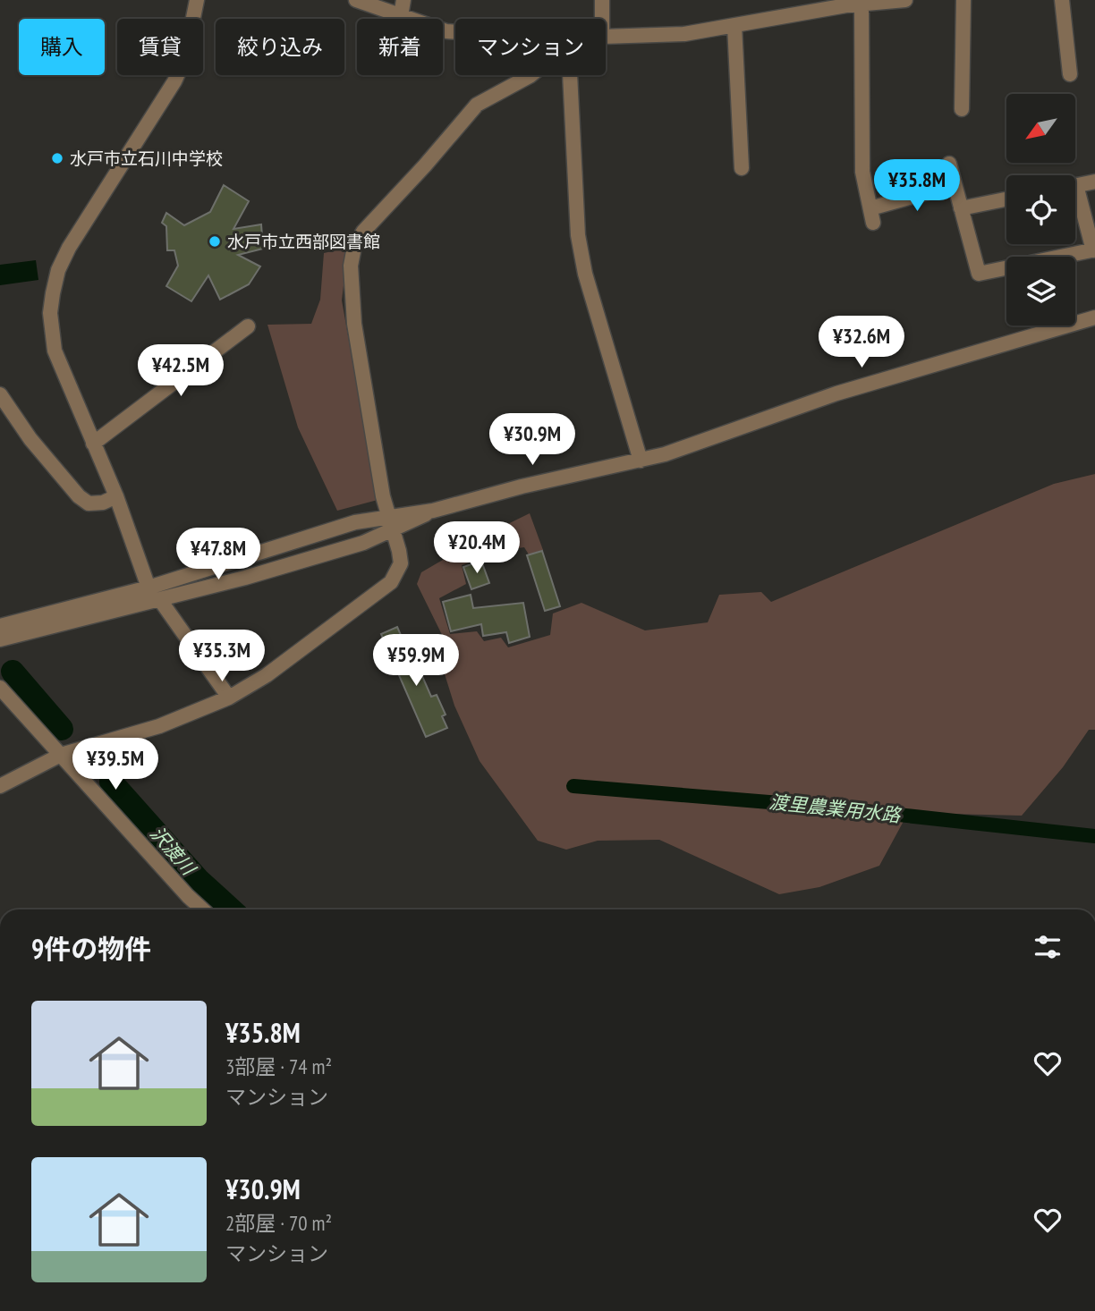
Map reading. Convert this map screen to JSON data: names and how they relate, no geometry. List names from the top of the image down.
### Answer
{
  "water": ["渡里農業用水路", "沢渡川"],
  "places": ["水戸市立石川中学校", "水戸市立西部図書館"],
  "north": "bottom left",
  "page": {
    "chip": [
      "購入",
      "賃貸",
      "絞り込み",
      "新着",
      "マンション"
    ],
    "price": [
      "¥35.8M",
      "¥32.6M",
      "¥42.5M",
      "¥30.9M",
      "¥20.4M",
      "¥47.8M",
      "¥35.3M",
      "¥59.9M",
      "¥39.5M"
    ],
    "heading": "9件の物件",
    "list": [
      {
        "name": "¥35.8M",
        "note": "3部屋 · 74 m² · マンション"
      },
      {
        "name": "¥30.9M",
        "note": "2部屋 · 70 m² · マンション"
      }
    ]
  }
}
